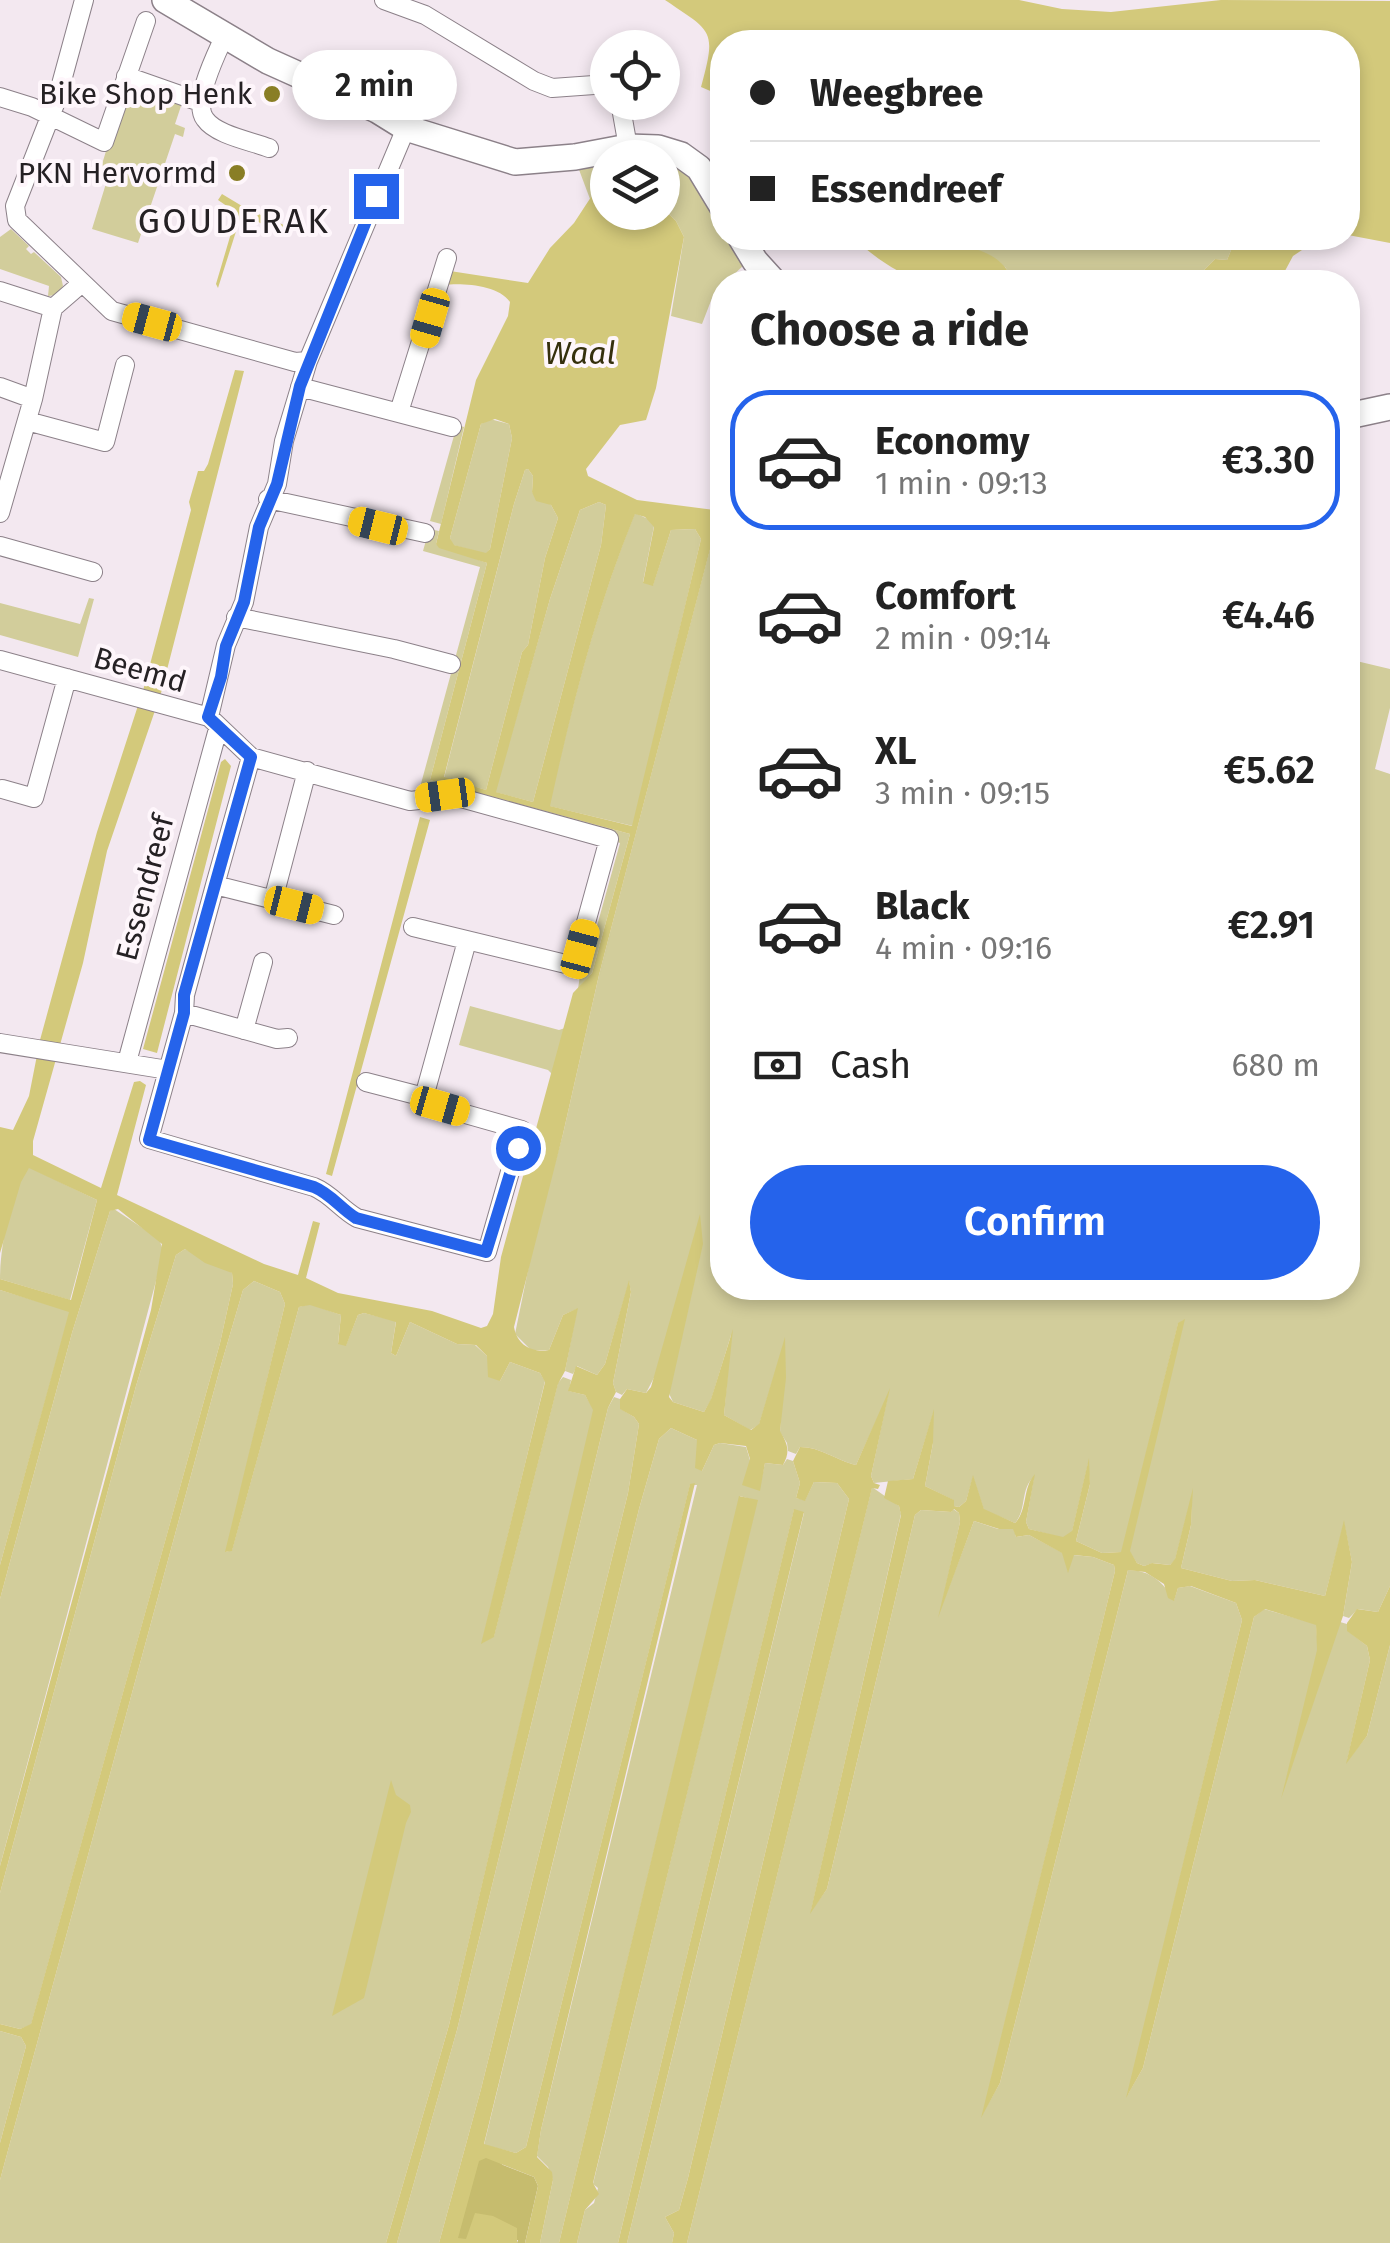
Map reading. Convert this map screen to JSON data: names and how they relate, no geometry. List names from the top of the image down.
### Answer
{
  "streets": {
    "street": ["Beemd", "Essendreef"]
  },
  "crossings": [
    ["Beemd", "Essendreef"]
  ],
  "districts": ["GOUDERAK"],
  "water": ["Waal"],
  "places": ["Bike Shop Henk", "PKN Hervormd"],
  "page": {
    "banner": ["Weegbree", "Essendreef"],
    "bubble": "2 min",
    "heading": "Choose a ride",
    "list": [
      {
        "name": "Economy",
        "note": "1 min · 09:13",
        "value": "€3.30"
      },
      {
        "name": "Comfort",
        "note": "2 min · 09:14",
        "value": "€4.46"
      },
      {
        "name": "XL",
        "note": "3 min · 09:15",
        "value": "€5.62"
      },
      {
        "name": "Black",
        "note": "4 min · 09:16",
        "value": "€2.91"
      }
    ],
    "pay": ["Cash", "680 m"],
    "buttons": "Confirm"
  }
}
